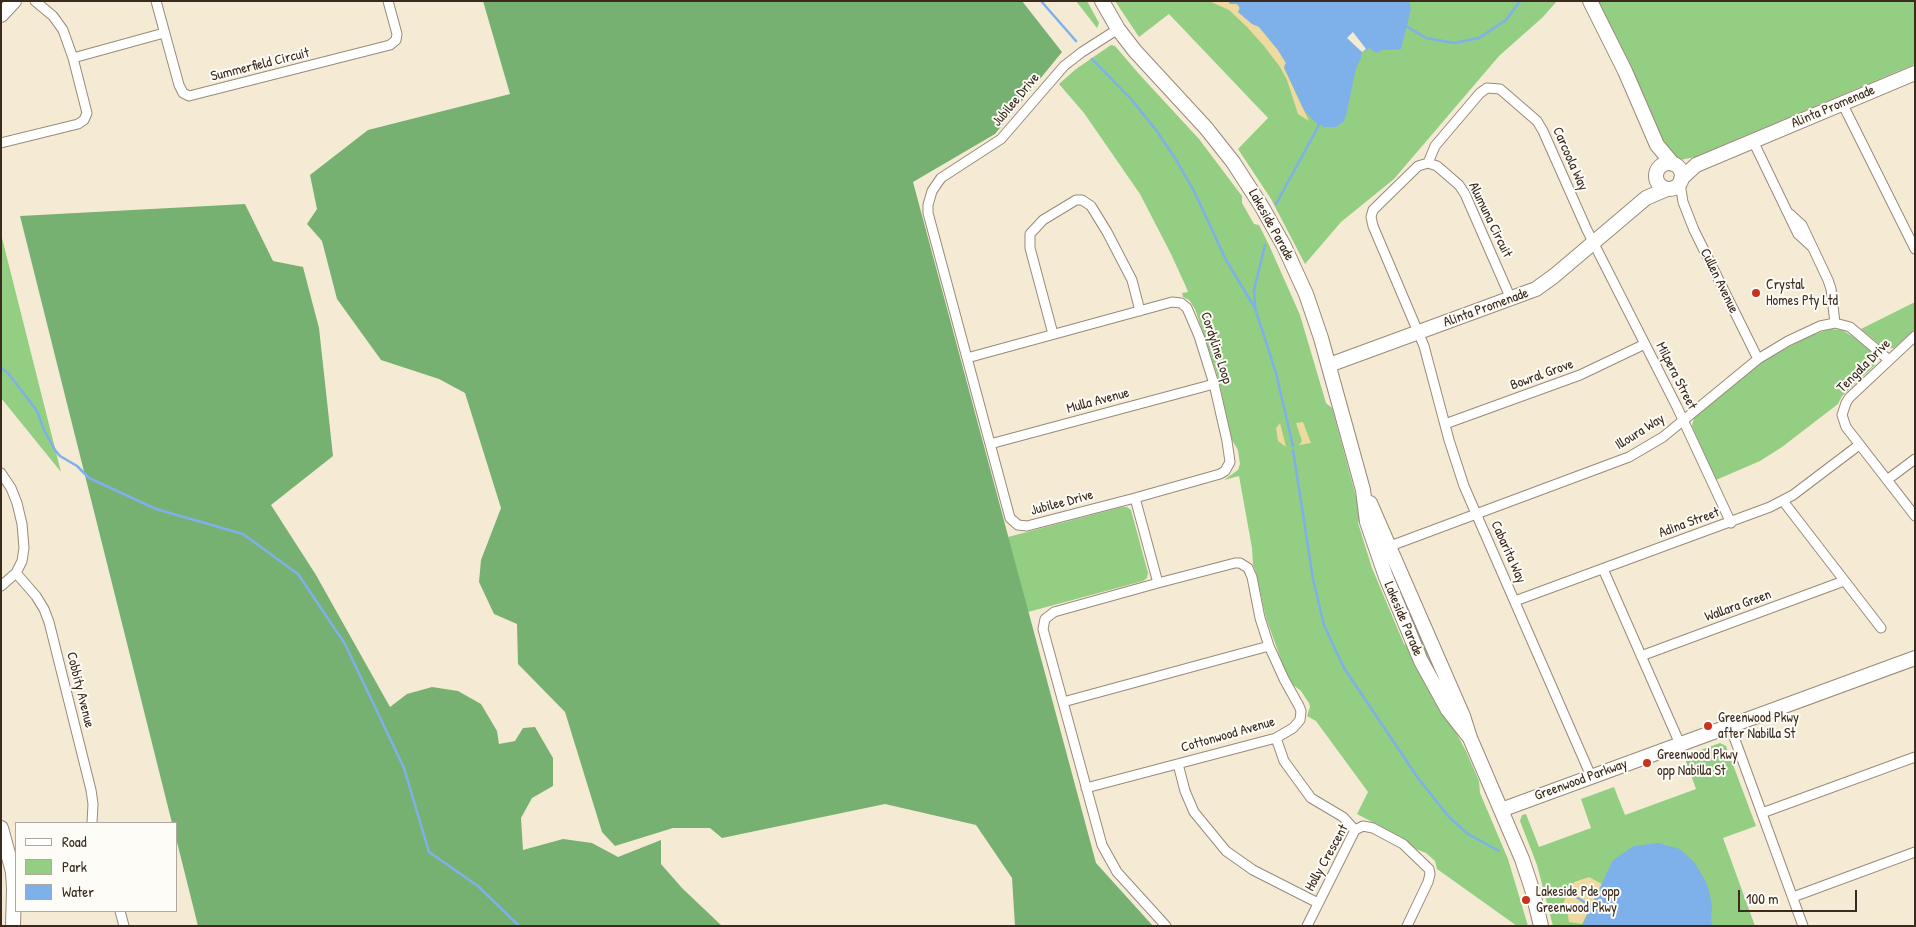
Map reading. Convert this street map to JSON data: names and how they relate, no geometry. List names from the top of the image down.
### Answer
{
  "streets": {
    "street": [
      "Summerfield Circuit",
      "Jubilee Drive",
      "Alinta Promenade",
      "Carcoola Way",
      "Alumuna Circuit",
      "Lakeside Parade",
      "Cullen Avenue",
      "Cordyline Loop",
      "Tengala Drive",
      "Bowral Grove",
      "Milpera Street",
      "Mulla Avenue",
      "Illoura Way",
      "Adina Street",
      "Cabarita Way",
      "Wallara Green",
      "Cobbity Avenue",
      "Cottonwood Avenue",
      "Greenwood Parkway",
      "Holly Crescent"
    ]
  },
  "crossings": [
    ["Jubilee Drive", "Lakeside Parade"],
    ["Jubilee Drive", "Cordyline Loop"],
    ["Jubilee Drive", "Mulla Avenue"],
    ["Alinta Promenade", "Carcoola Way"],
    ["Alinta Promenade", "Alumuna Circuit"],
    ["Alinta Promenade", "Lakeside Parade"],
    ["Alinta Promenade", "Cullen Avenue"],
    ["Alinta Promenade", "Milpera Street"],
    ["Alinta Promenade", "Cabarita Way"],
    ["Carcoola Way", "Alumuna Circuit"],
    ["Carcoola Way", "Milpera Street"],
    ["Lakeside Parade", "Illoura Way"],
    ["Lakeside Parade", "Greenwood Parkway"],
    ["Cullen Avenue", "Illoura Way"],
    ["Cordyline Loop", "Mulla Avenue"],
    ["Tengala Drive", "Adina Street"],
    ["Bowral Grove", "Milpera Street"],
    ["Bowral Grove", "Cabarita Way"],
    ["Milpera Street", "Illoura Way"],
    ["Milpera Street", "Adina Street"],
    ["Illoura Way", "Cabarita Way"],
    ["Adina Street", "Cabarita Way"],
    ["Cabarita Way", "Greenwood Parkway"]
  ],
  "places": [
    "Crystal Homes Pty Ltd",
    "Greenwood Pkwy after Nabilla St",
    "Greenwood Pkwy opp Nabilla St",
    "Lakeside Pde opp Greenwood Pkwy"
  ],
  "legend": ["Road", "Park", "Water"],
  "scale_bar": "100 m"
}
